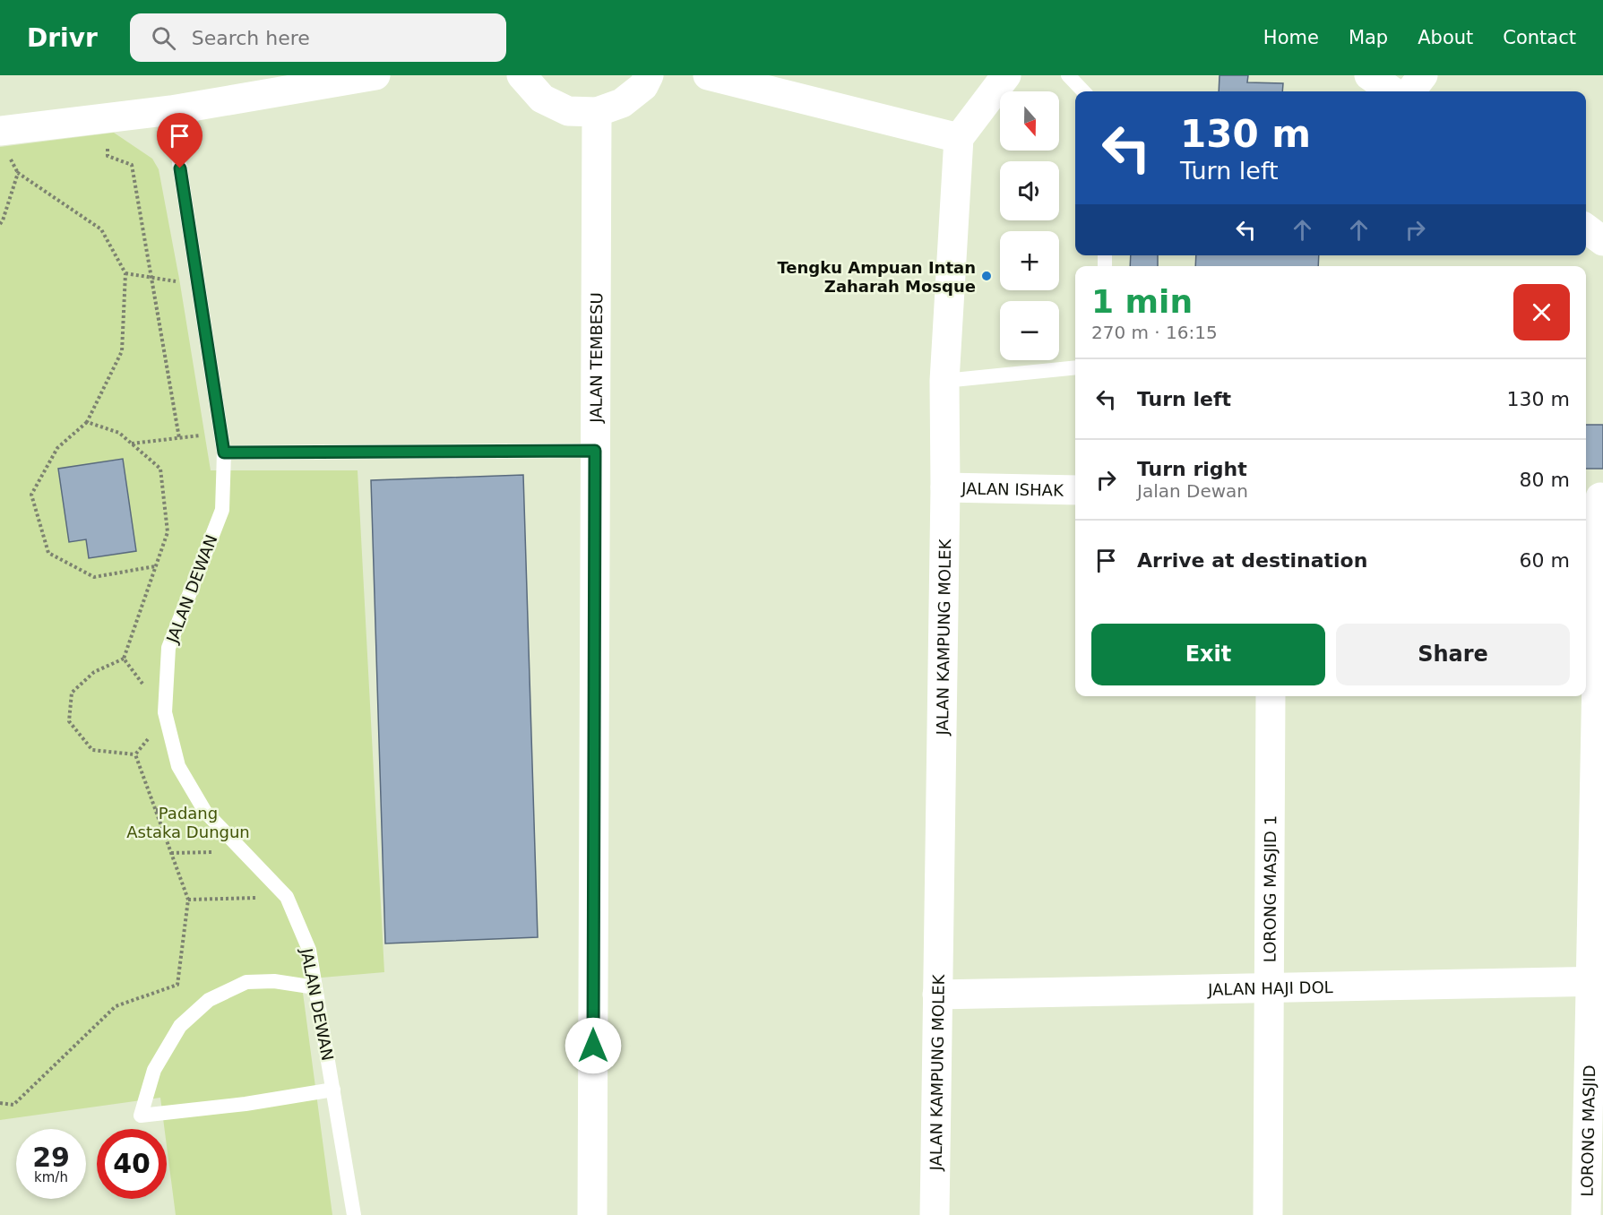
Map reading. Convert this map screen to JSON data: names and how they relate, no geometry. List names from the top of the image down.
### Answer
{
  "streets": {
    "street": [
      "JALAN TEMBESU",
      "JALAN ISHAK",
      "JALAN KAMPUNG MOLEK",
      "LORONG MASJID 1",
      "JALAN HAJI DOL",
      "LORONG MASJID"
    ],
    "lane": ["JALAN DEWAN"]
  },
  "crossings": [
    ["JALAN ISHAK", "JALAN KAMPUNG MOLEK"],
    ["JALAN KAMPUNG MOLEK", "JALAN HAJI DOL"],
    ["LORONG MASJID 1", "JALAN HAJI DOL"],
    ["JALAN HAJI DOL", "LORONG MASJID"]
  ],
  "parks": ["Padang Astaka Dungun"],
  "places": ["Tengku Ampuan Intan Zaharah Mosque"],
  "north": "bottom",
  "page": {
    "header": "Drivr",
    "search": "Search here",
    "nav": [
      "Home",
      "Map",
      "About",
      "Contact"
    ],
    "map_buttons": ["+", "−"],
    "turn": ["130 m", "Turn left"],
    "heading": ["1 min", "270 m · 16:15"],
    "list": [
      {
        "name": "Turn left",
        "value": "130 m"
      },
      {
        "name": "Turn right",
        "note": "Jalan Dewan",
        "value": "80 m"
      },
      {
        "name": "Arrive at destination",
        "value": "60 m"
      }
    ],
    "buttons": ["Exit", "Share"],
    "speed": "29 km/h",
    "limit": "40"
  }
}
